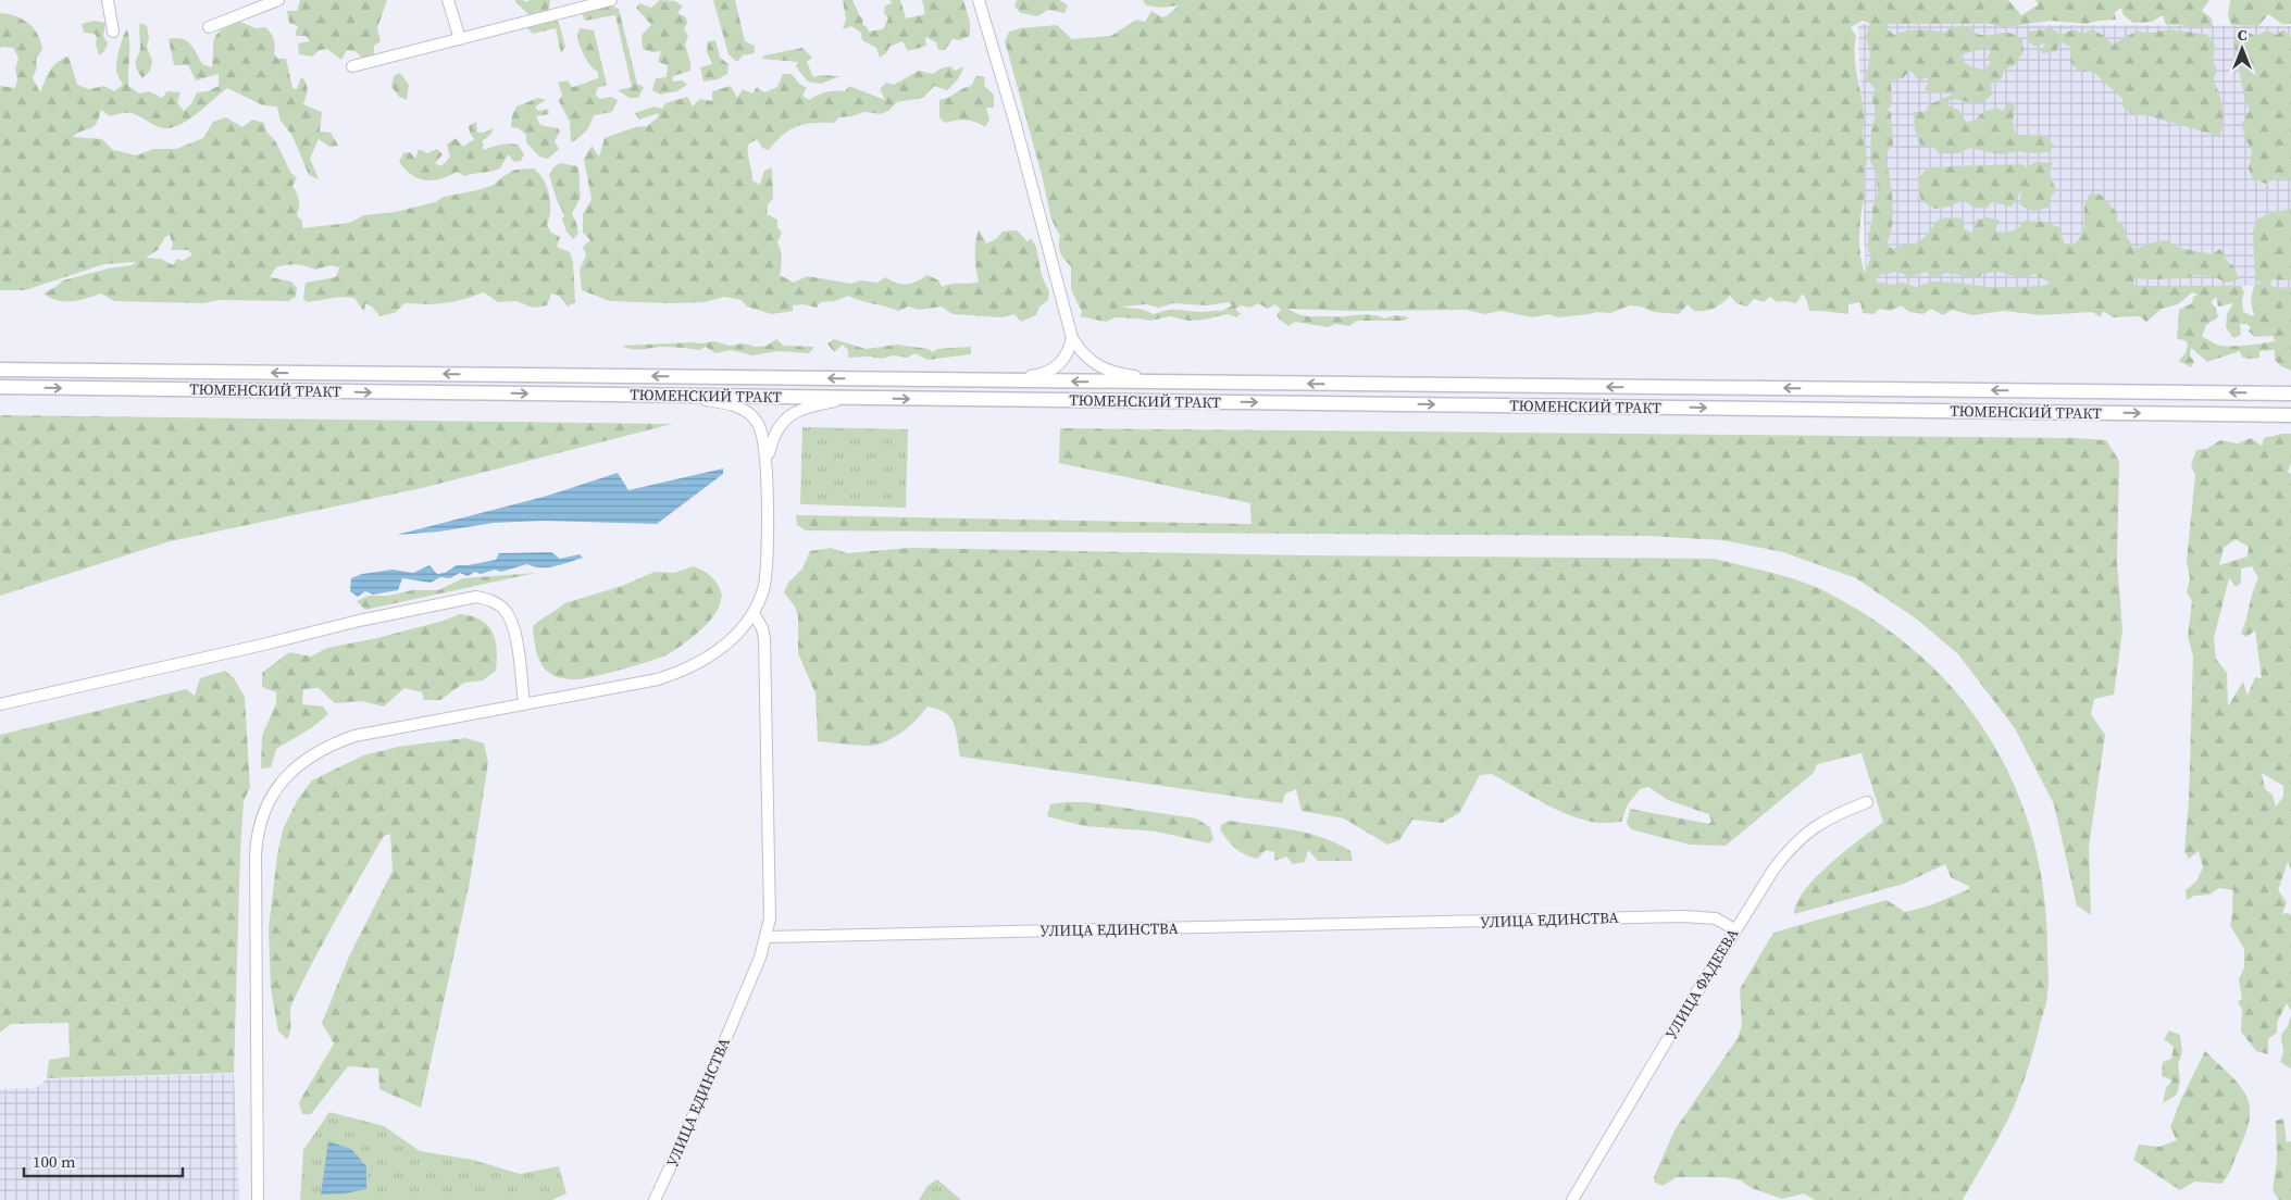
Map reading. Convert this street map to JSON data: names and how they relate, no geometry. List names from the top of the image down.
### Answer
{
  "streets": {
    "main road": ["ТЮМЕНСКИЙ ТРАКТ"],
    "street": ["УЛИЦА ЕДИНСТВА", "УЛИЦА ФАДЕЕВА"]
  },
  "crossings": [
    ["УЛИЦА ЕДИНСТВА", "УЛИЦА ФАДЕЕВА"]
  ],
  "scale_bar": "100 m",
  "north": "top"
}
